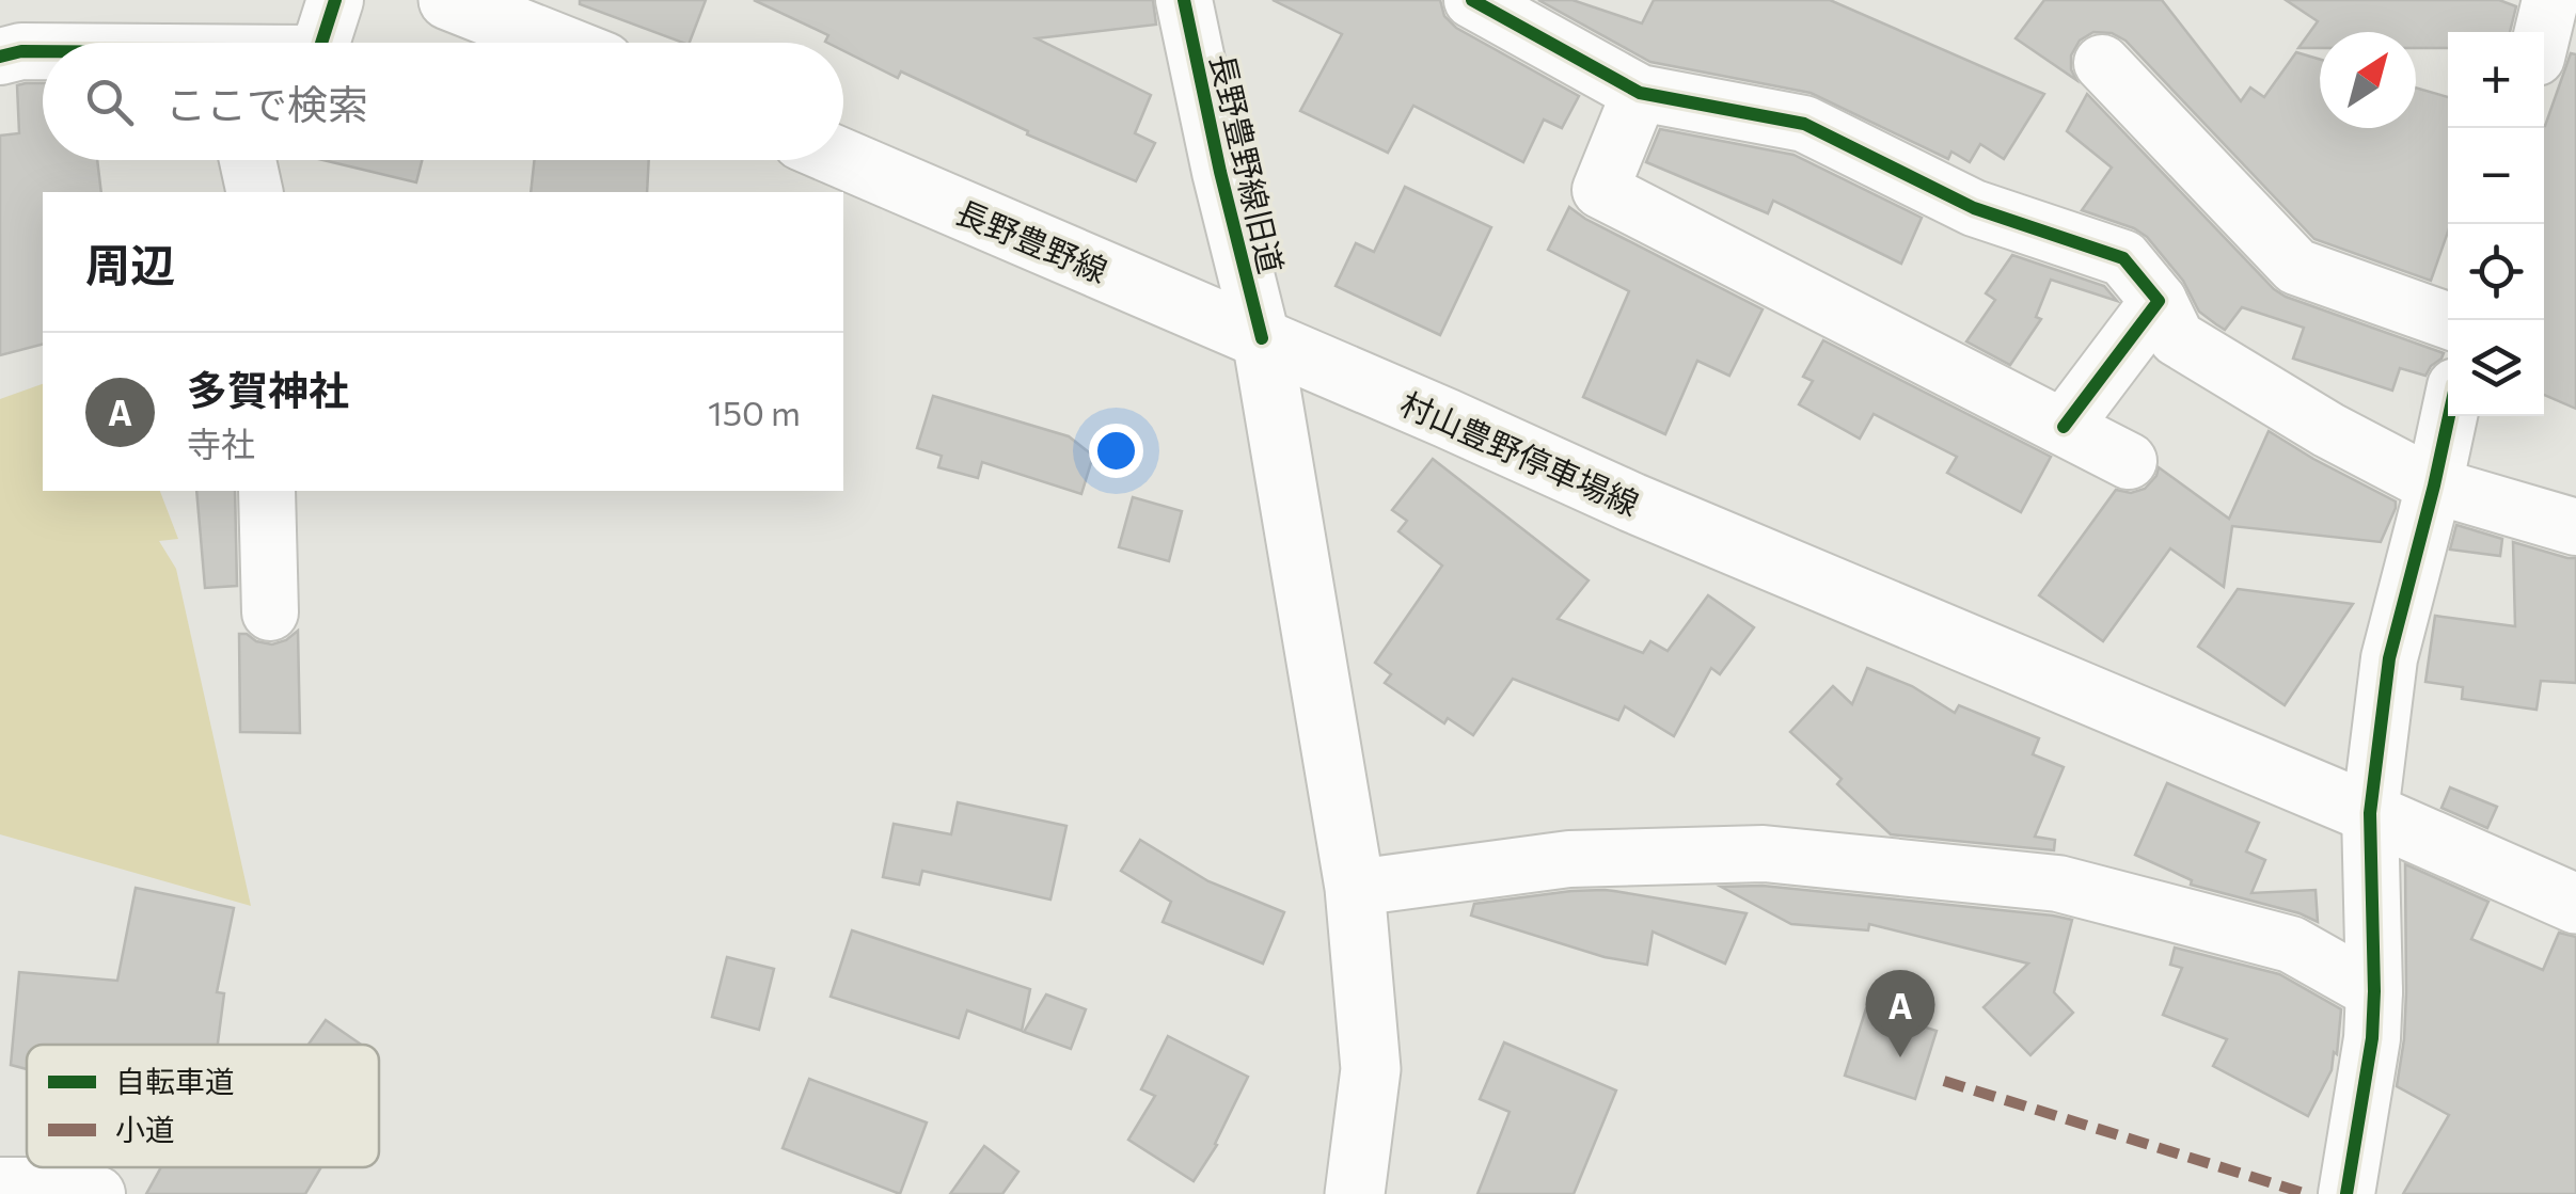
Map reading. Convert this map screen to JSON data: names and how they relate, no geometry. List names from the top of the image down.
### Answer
{
  "streets": {
    "main road": ["長野豊野線", "村山豊野停車場線"],
    "street": ["長野豊野線旧道"]
  },
  "crossings": [
    ["長野豊野線旧道", "長野豊野線"],
    ["長野豊野線旧道", "村山豊野停車場線"],
    ["長野豊野線", "村山豊野停車場線"]
  ],
  "legend": ["自転車道", "小道"],
  "north": "top right",
  "page": {
    "map_buttons": ["+", "−"],
    "search": "ここで検索",
    "heading": "周辺",
    "list": [
      {
        "mark": "A",
        "name": "多賀神社",
        "note": "寺社",
        "value": "150 m"
      }
    ],
    "pins": "A"
  }
}
